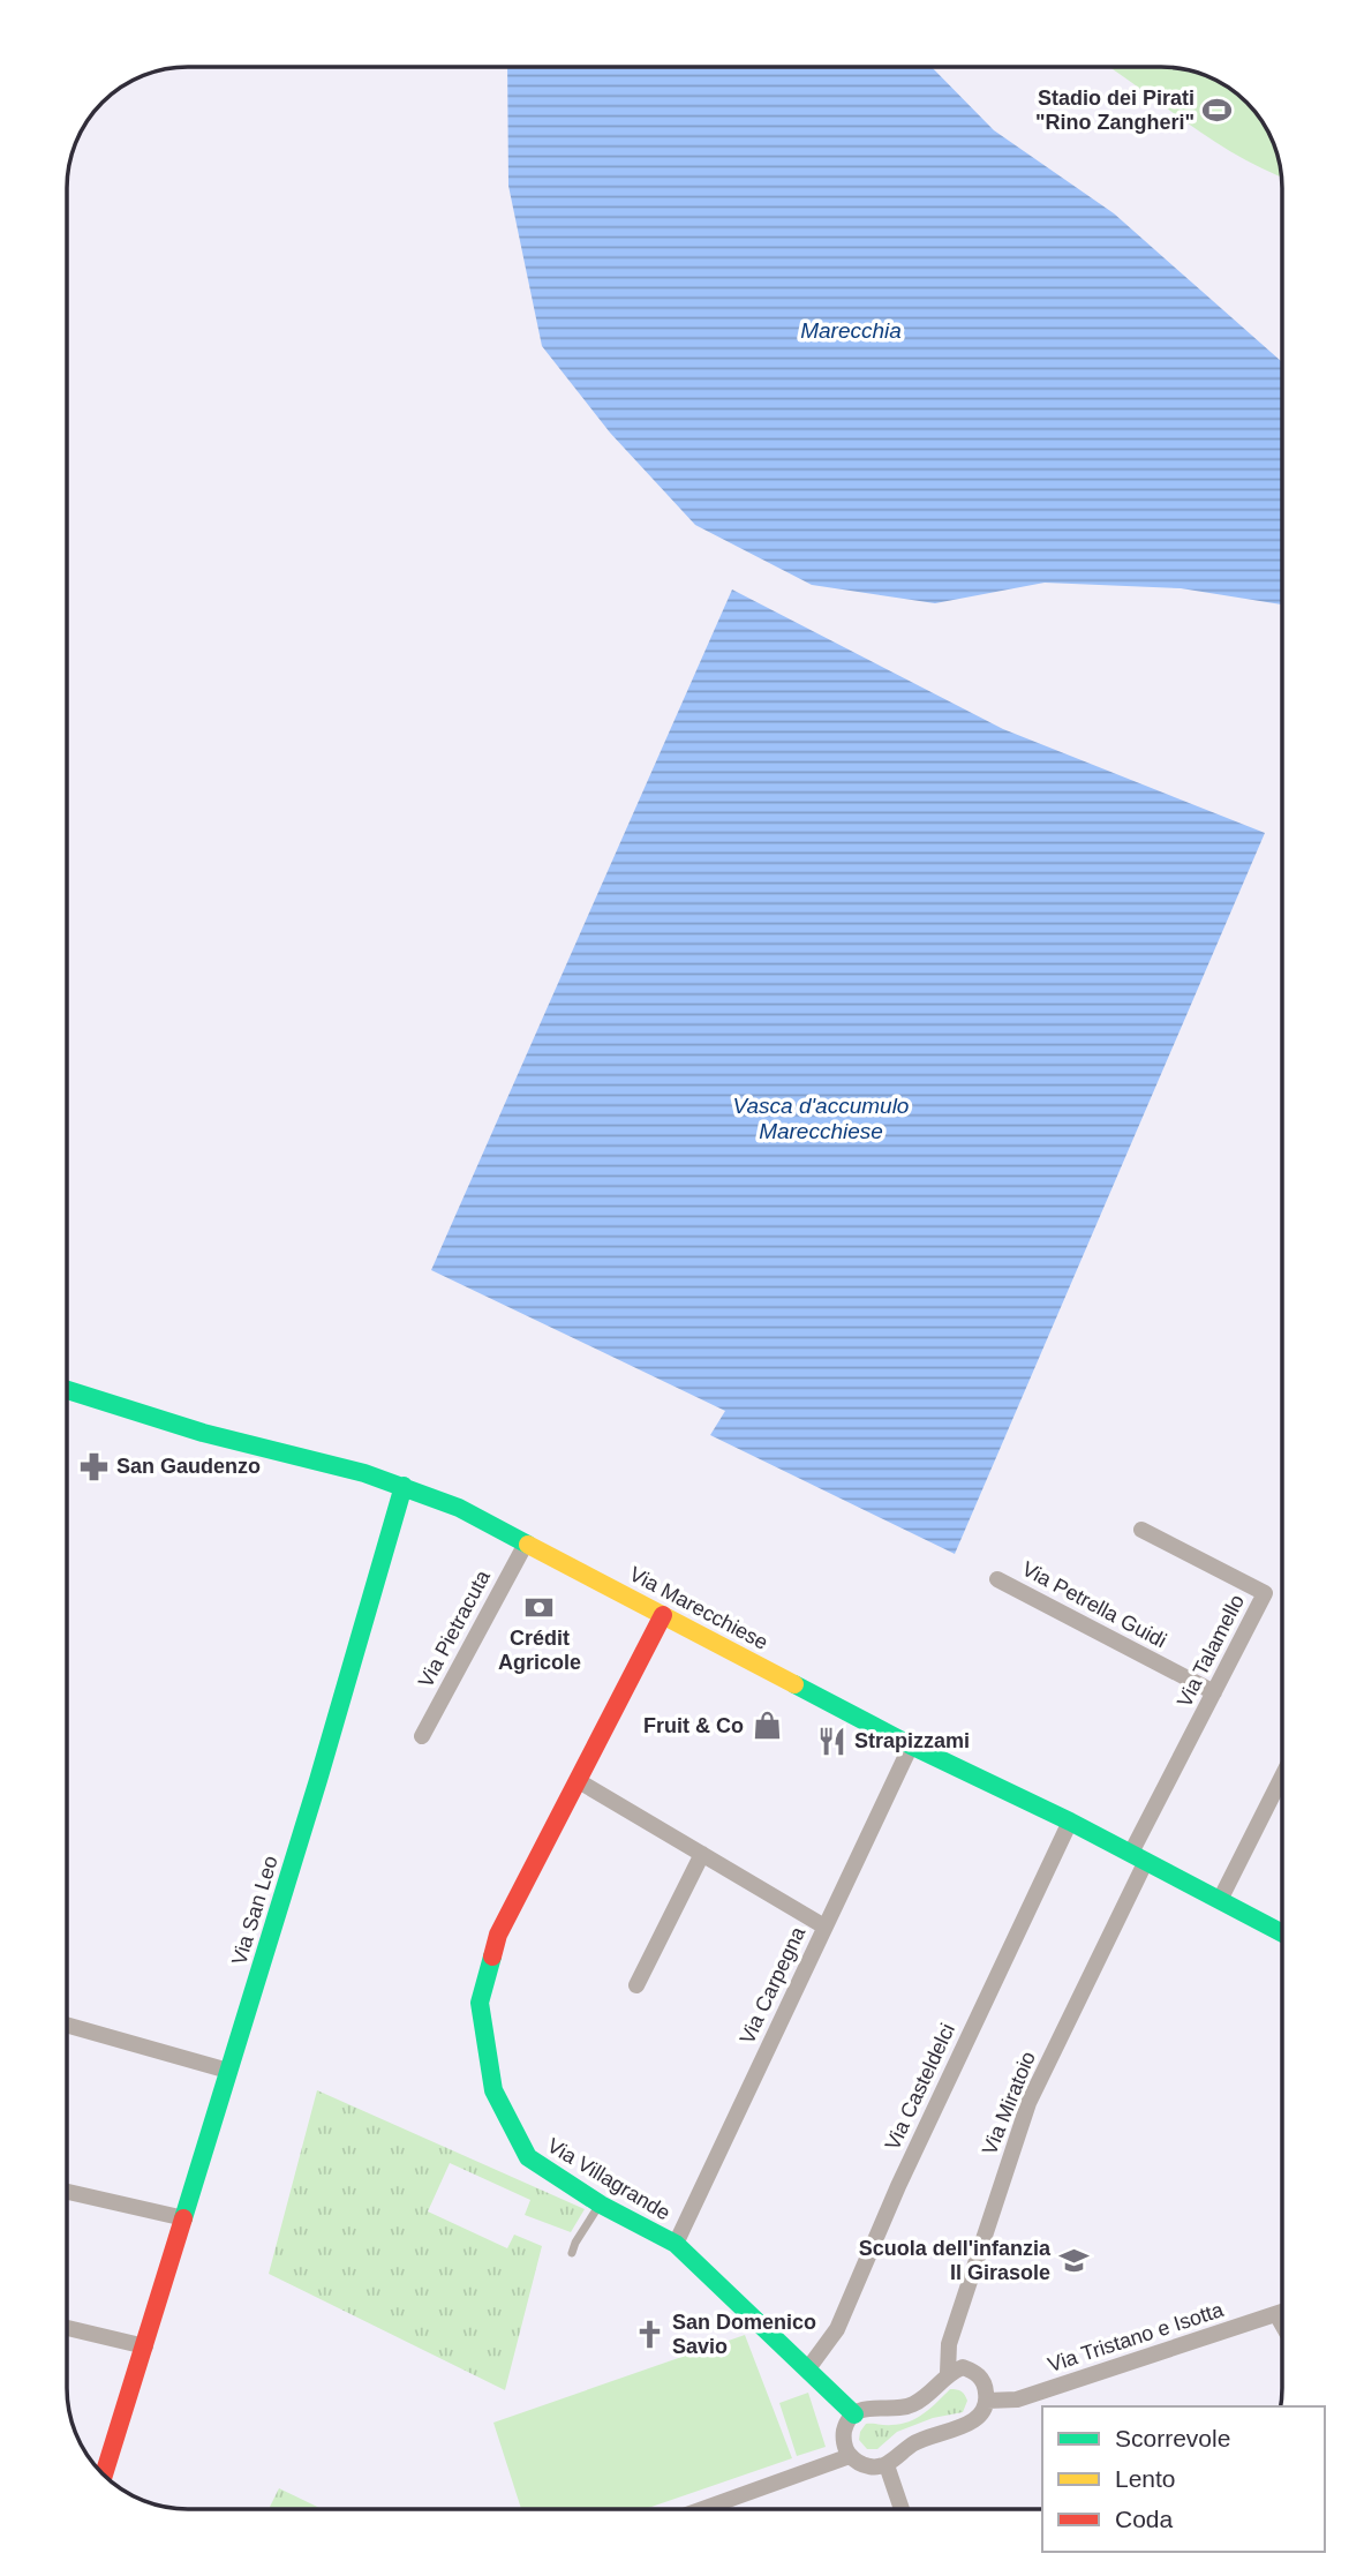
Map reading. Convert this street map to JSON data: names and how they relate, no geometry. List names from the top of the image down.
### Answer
{
  "streets": {
    "street": [
      "Via Petrella Guidi",
      "Via Marecchiese",
      "Via Pietracuta",
      "Via Talamello",
      "Via San Leo",
      "Via Carpegna",
      "Via Casteldelci",
      "Via Miratoio",
      "Via Villagrande",
      "Via Tristano e Isotta"
    ]
  },
  "crossings": [
    ["Via Petrella Guidi", "Via Talamello"],
    ["Via Marecchiese", "Via Pietracuta"],
    ["Via Marecchiese", "Via Talamello"],
    ["Via Marecchiese", "Via San Leo"],
    ["Via Marecchiese", "Via Carpegna"],
    ["Via Marecchiese", "Via Casteldelci"],
    ["Via Marecchiese", "Via Miratoio"],
    ["Via Marecchiese", "Via Villagrande"],
    ["Via Talamello", "Via Miratoio"],
    ["Via Carpegna", "Via Villagrande"],
    ["Via Casteldelci", "Via Villagrande"]
  ],
  "water": ["Marecchia", "Vasca d'accumulo Marecchiese"],
  "places": {
    "sports": ["Stadio dei Pirati \"Rino Zangheri\""],
    "pharmacy": ["San Gaudenzo"],
    "bank": ["Crédit Agricole"],
    "shop": ["Fruit & Co"],
    "restaurant": ["Strapizzami"],
    "school or university": ["Scuola dell'infanzia Il Girasole"],
    "church": ["San Domenico Savio"]
  },
  "legend": ["Scorrevole", "Lento", "Coda"]
}
